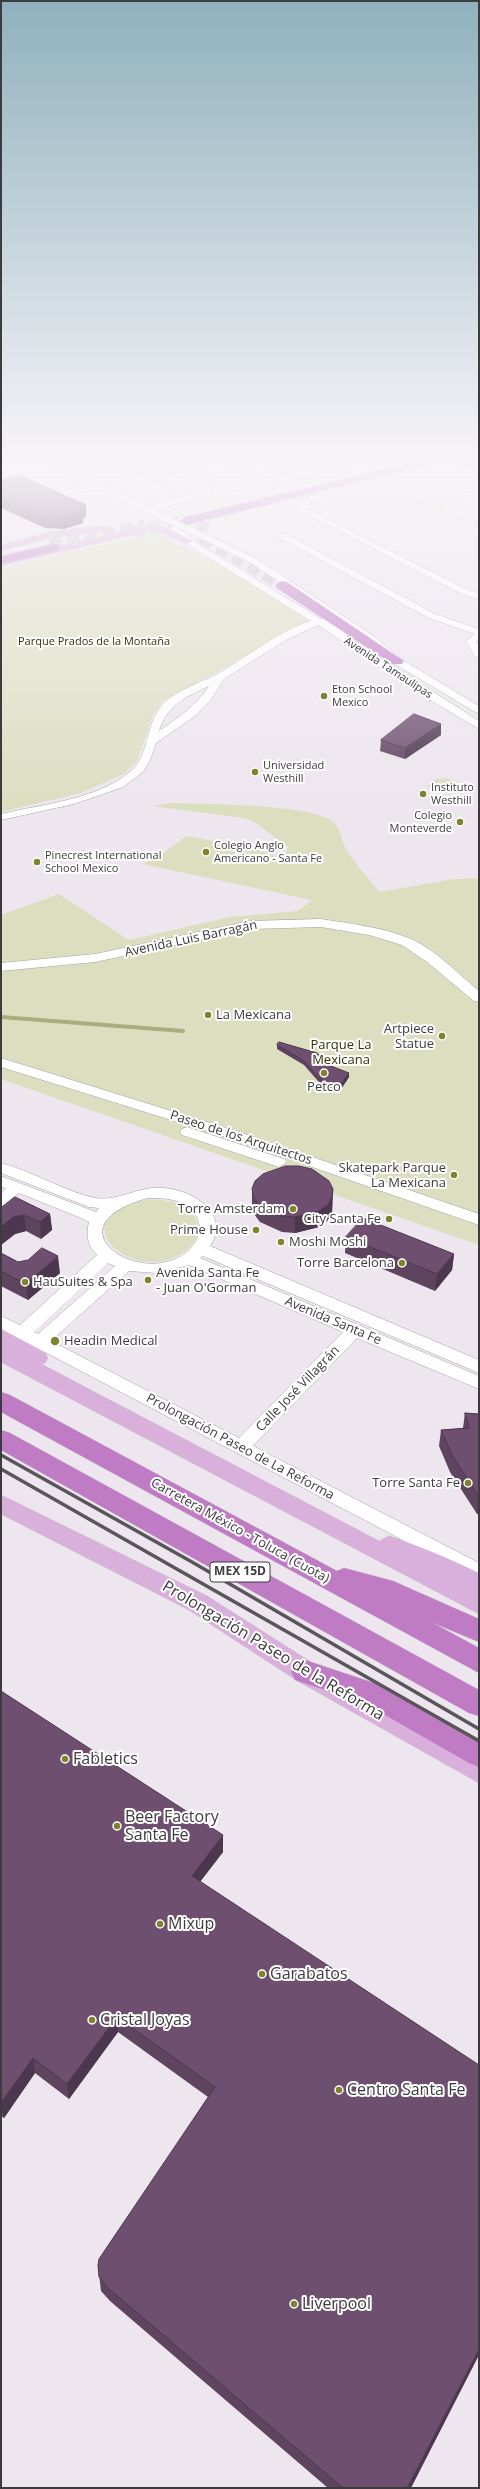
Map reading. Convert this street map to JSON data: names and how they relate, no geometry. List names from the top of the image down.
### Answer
{
  "streets": {
    "highway": ["Carretera México - Toluca (Cuota)", "MEX 15D"],
    "main road": ["Prolongación Paseo de la Reforma"],
    "street": [
      "Avenida Tamaulipas",
      "Avenida Luis Barragán",
      "Paseo de los Arquitectos",
      "Avenida Santa Fe",
      "Calle José Villagrán",
      "Prolongación Paseo de La Reforma"
    ]
  },
  "crossings": [
    ["Avenida Santa Fe", "Calle José Villagrán"],
    ["Calle José Villagrán", "Prolongación Paseo de La Reforma"]
  ],
  "parks": ["Parque Prados de la Montaña", "Parque La Mexicana"],
  "places": [
    "Eton School Mexico",
    "Universidad Westhill",
    "Instituto Westhill",
    "Colegio Monteverde",
    "Colegio Anglo Americano - Santa Fe",
    "Pinecrest International School Mexico",
    "La Mexicana",
    "Artpiece Statue",
    "Petco",
    "Skatepark Parque La Mexicana",
    "Torre Amsterdam",
    "City Santa Fe",
    "Prime House",
    "Moshi Moshi",
    "Torre Barcelona",
    "Avenida Santa Fe - Juan O'Gorman",
    "HauSuites & Spa",
    "Headin Medical",
    "Torre Santa Fe",
    "Fabletics",
    "Beer Factory Santa Fe",
    "Mixup",
    "Garabatos",
    "Cristal Joyas",
    "Centro Santa Fe",
    "Liverpool"
  ]
}
